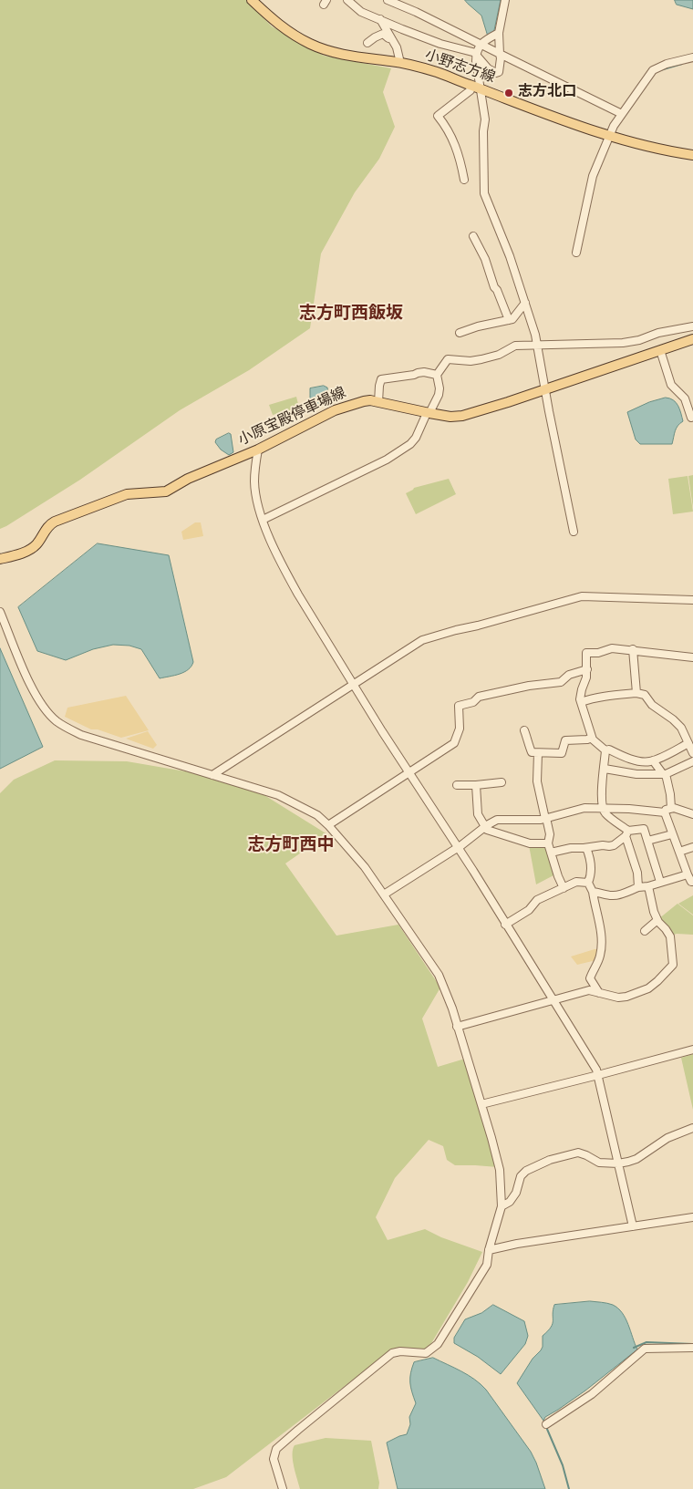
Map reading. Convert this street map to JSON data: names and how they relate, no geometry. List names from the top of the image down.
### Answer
{
  "streets": {
    "main road": ["小野志方線", "小原宝殿停車場線"]
  },
  "districts": ["志方町西飯坂", "志方町西中"],
  "places": ["志方北口"]
}
